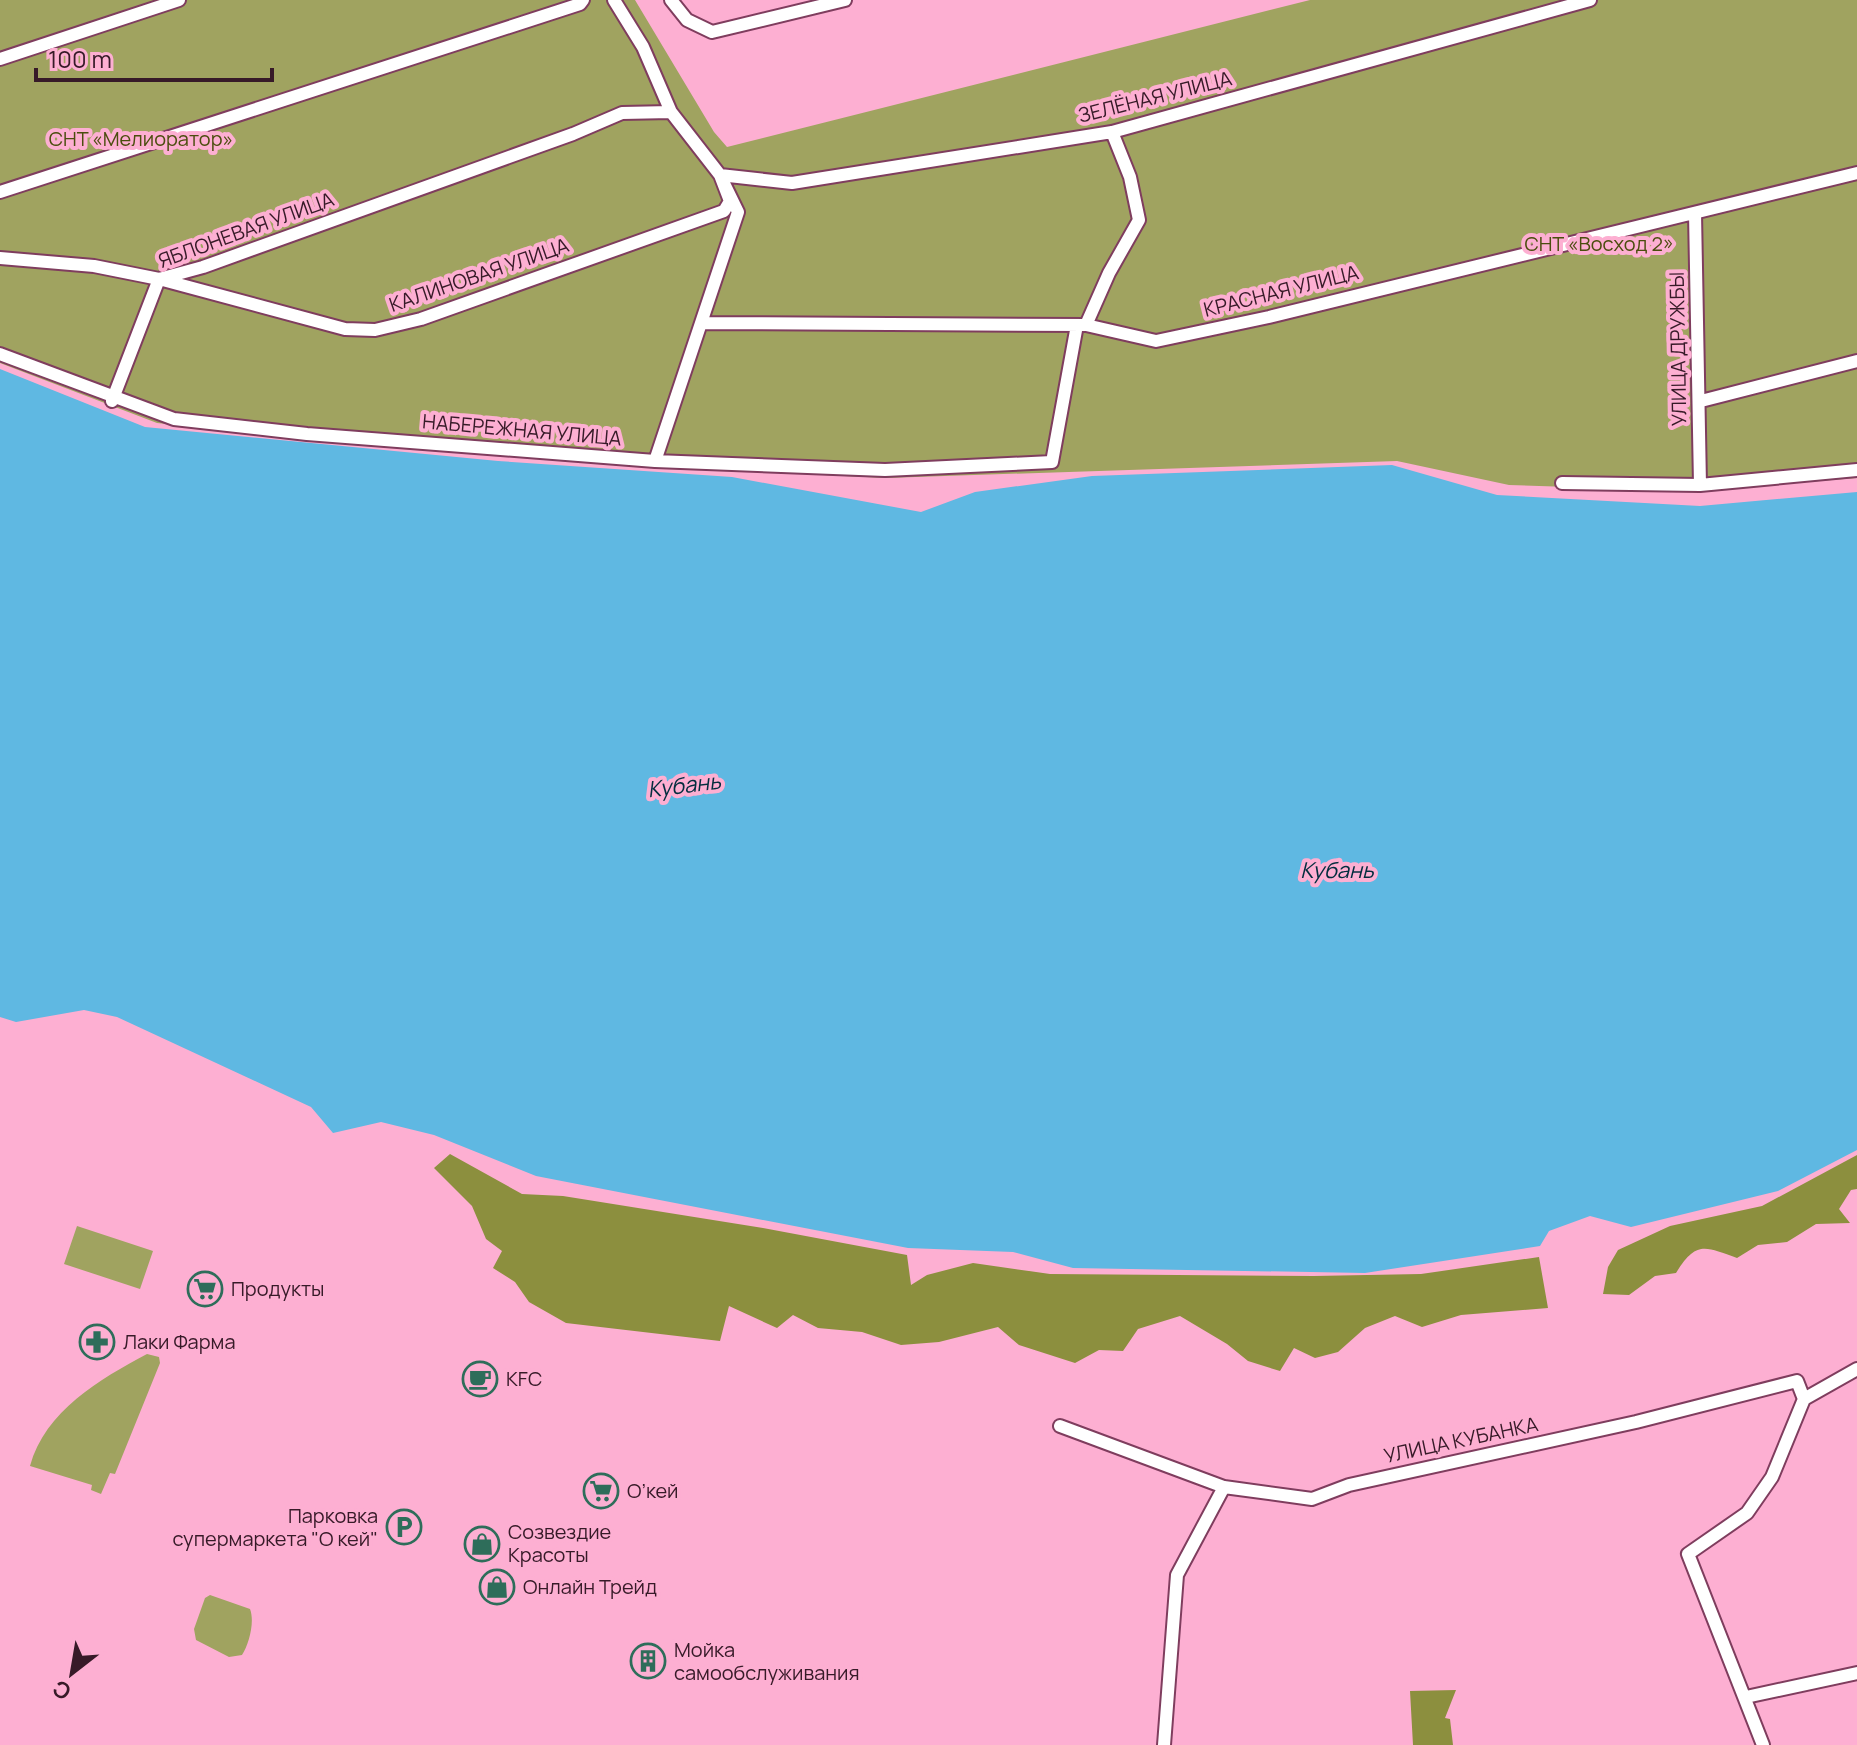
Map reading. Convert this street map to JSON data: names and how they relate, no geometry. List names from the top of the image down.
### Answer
{
  "streets": {
    "street": [
      "ЗЕЛЁНАЯ УЛИЦА",
      "ЯБЛОНЕВАЯ УЛИЦА",
      "КАЛИНОВАЯ УЛИЦА",
      "КРАСНАЯ УЛИЦА",
      "УЛИЦА ДРУЖБЫ",
      "НАБЕРЕЖНАЯ УЛИЦА",
      "УЛИЦА КУБАНКА"
    ]
  },
  "crossings": [
    ["ЗЕЛЁНАЯ УЛИЦА", "КАЛИНОВАЯ УЛИЦА"],
    ["ЯБЛОНЕВАЯ УЛИЦА", "КАЛИНОВАЯ УЛИЦА"],
    ["ЯБЛОНЕВАЯ УЛИЦА", "НАБЕРЕЖНАЯ УЛИЦА"],
    ["КРАСНАЯ УЛИЦА", "УЛИЦА ДРУЖБЫ"],
    ["КРАСНАЯ УЛИЦА", "НАБЕРЕЖНАЯ УЛИЦА"]
  ],
  "water": ["Кубань"],
  "parks": ["СНТ «Мелиоратор»", "СНТ «Восход 2»"],
  "places": {
    "supermarket": ["Продукты", "О’кей"],
    "pharmacy": ["Лаки Фарма"],
    "cafe": ["KFC"],
    "parking": ["Парковка супермаркета \"О кей\""],
    "shop": ["Созвездие Красоты", "Онлайн Трейд"],
    "building": ["Мойка самообслуживания"]
  },
  "scale_bar": "100 m",
  "north": "bottom left"
}
